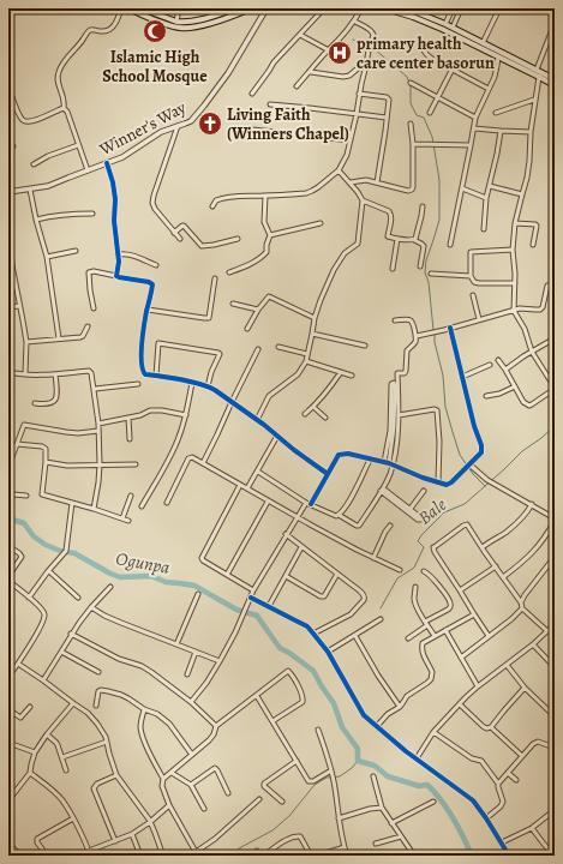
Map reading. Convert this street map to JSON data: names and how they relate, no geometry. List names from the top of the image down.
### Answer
{
  "streets": {
    "street": ["Winner's Way"]
  },
  "water": ["Bale", "Ogunpa"],
  "places": {
    "mosque": ["Islamic High School Mosque"],
    "hospital": ["primary health care center basorun"],
    "church": ["Living Faith (Winners Chapel)"]
  }
}
